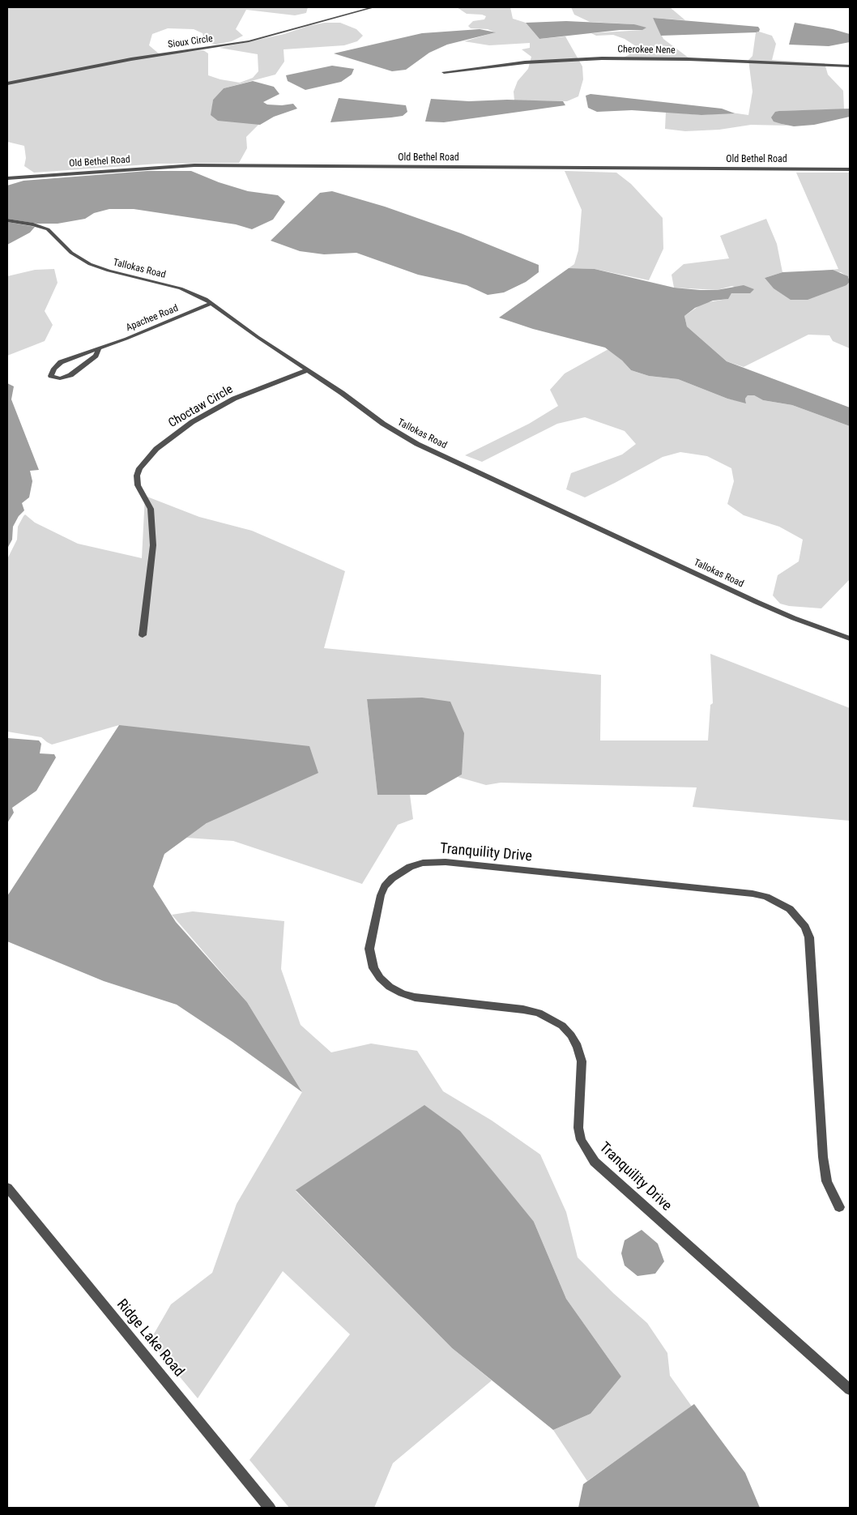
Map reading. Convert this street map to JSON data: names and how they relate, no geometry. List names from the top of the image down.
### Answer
{
  "streets": {
    "street": [
      "Sioux Circle",
      "Cherokee Nene",
      "Old Bethel Road",
      "Tallokas Road",
      "Apachee Road",
      "Choctaw Circle",
      "Tranquility Drive",
      "Ridge Lake Road"
    ]
  },
  "crossings": [
    ["Tallokas Road", "Apachee Road"],
    ["Tallokas Road", "Choctaw Circle"]
  ]
}
